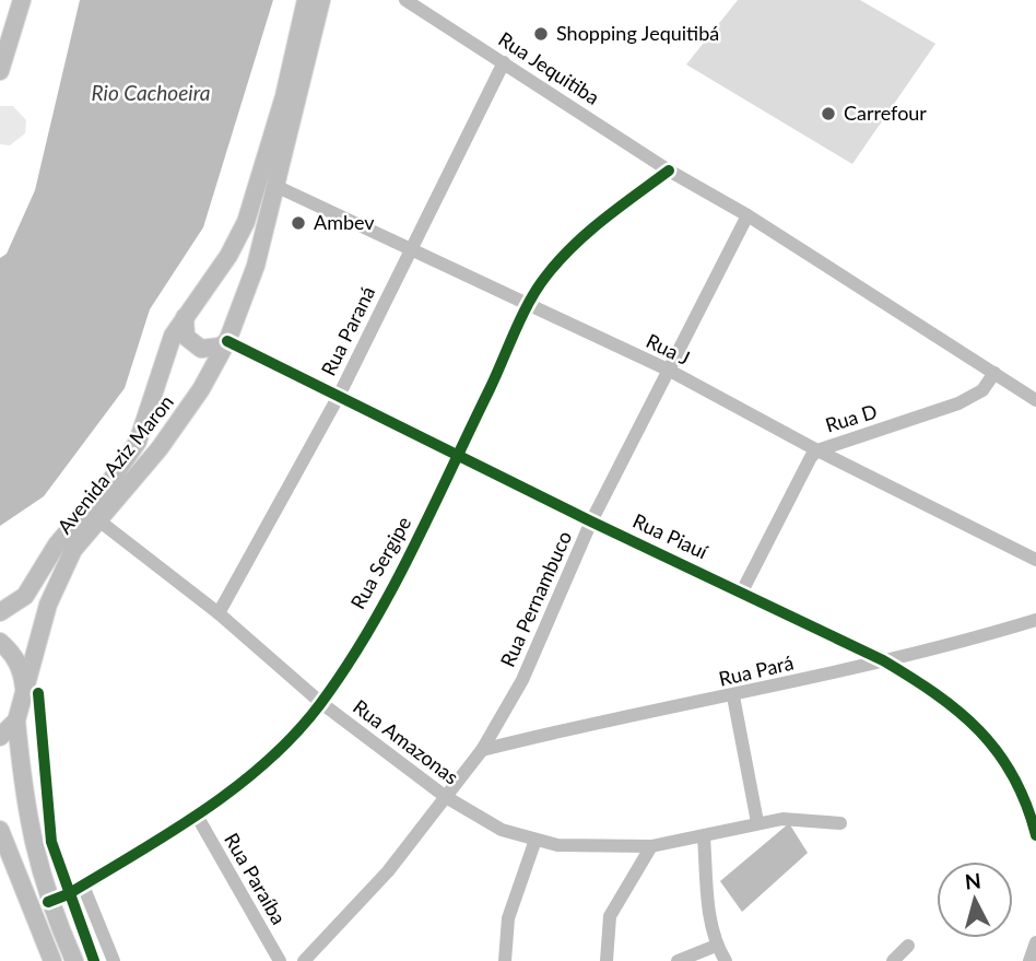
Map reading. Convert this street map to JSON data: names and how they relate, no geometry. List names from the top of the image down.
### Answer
{
  "streets": {
    "main road": ["Avenida Aziz Maron"],
    "street": [
      "Rua Jequitiba",
      "Rua Paraná",
      "Rua J",
      "Rua D",
      "Rua Piauí",
      "Rua Sergipe",
      "Rua Pernambuco",
      "Rua Pará",
      "Rua Amazonas",
      "Rua Paraíba"
    ]
  },
  "crossings": [
    ["Rua Jequitiba", "Rua Paraná"],
    ["Rua Jequitiba", "Rua Sergipe"],
    ["Rua Paraná", "Rua J"],
    ["Rua Paraná", "Rua Piauí"],
    ["Rua Paraná", "Rua Amazonas"],
    ["Rua J", "Rua D"],
    ["Rua J", "Avenida Aziz Maron"],
    ["Rua J", "Rua Sergipe"],
    ["Rua J", "Rua Pernambuco"],
    ["Rua D", "Rua Piauí"],
    ["Avenida Aziz Maron", "Rua Piauí"],
    ["Avenida Aziz Maron", "Rua Amazonas"],
    ["Rua Piauí", "Rua Sergipe"],
    ["Rua Piauí", "Rua Pernambuco"],
    ["Rua Piauí", "Rua Pará"],
    ["Rua Sergipe", "Rua Amazonas"],
    ["Rua Sergipe", "Rua Paraíba"],
    ["Rua Pernambuco", "Rua Pará"],
    ["Rua Pernambuco", "Rua Amazonas"]
  ],
  "water": ["Rio Cachoeira"],
  "places": ["Shopping Jequitibá", "Carrefour", "Ambev"],
  "north": "top"
}
